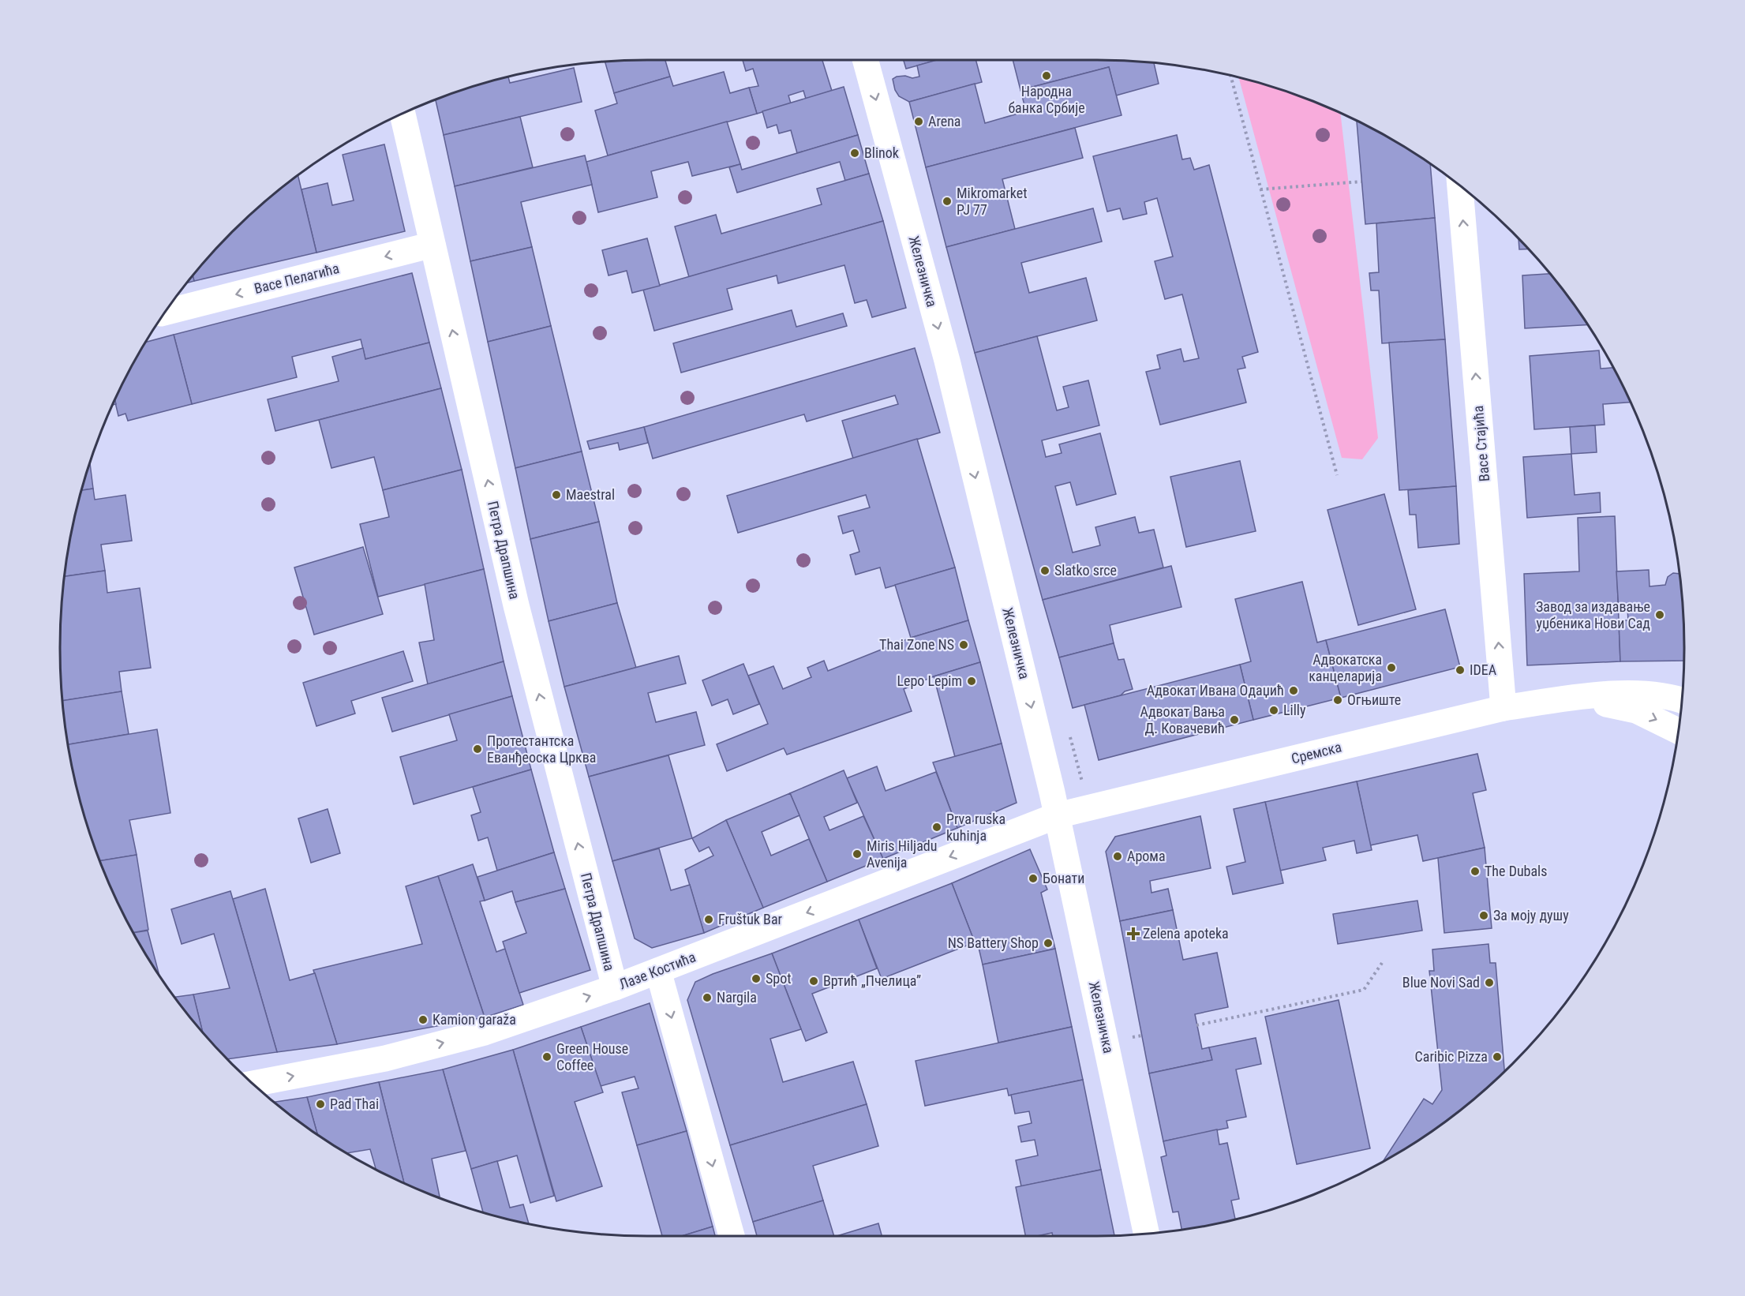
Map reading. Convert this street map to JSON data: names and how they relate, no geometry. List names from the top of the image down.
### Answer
{
  "streets": {
    "street": [
      "Железничка",
      "Васе Пелагића",
      "Васе Стајића",
      "Петра Драпшина",
      "Сремска",
      "Лазе Костића"
    ]
  },
  "crossings": [
    ["Железничка", "Сремска"],
    ["Железничка", "Лазе Костића"],
    ["Васе Пелагића", "Петра Драпшина"],
    ["Васе Стајића", "Сремска"],
    ["Петра Драпшина", "Лазе Костића"],
    ["Сремска", "Лазе Костића"]
  ],
  "one_way": [
    "Железничка",
    "Васе Пелагића",
    "Васе Стајића",
    "Петра Драпшина"
  ],
  "places": {
    "other": [
      "Народна банка Србије",
      "Arena",
      "Blinok",
      "Mikromarket PJ 77",
      "Maestral",
      "Slatko srce",
      "Завод за издавање уџбеника Нови Сад",
      "Thai Zone NS",
      "Адвокатска канцеларија",
      "IDEA",
      "Lepo Lepim",
      "Адвокат Ивана Одаџић",
      "Огњиште",
      "Lilly",
      "Адвокат Вања Д. Ковачевић",
      "Протестантска Еванђеоска Црква",
      "Prva ruska kuhinja",
      "Miris Hiljadu Avenija",
      "Арома",
      "The Dubals",
      "Бонати",
      "За моју душу",
      "Fruštuk Bar",
      "NS Battery Shop",
      "Spot",
      "Вртић „Пчелица”",
      "Blue Novi Sad",
      "Nargila",
      "Kamion garaža",
      "Green House Coffee",
      "Caribic Pizza",
      "Pad Thai"
    ],
    "health": ["Zelena apoteka"]
  }
}
